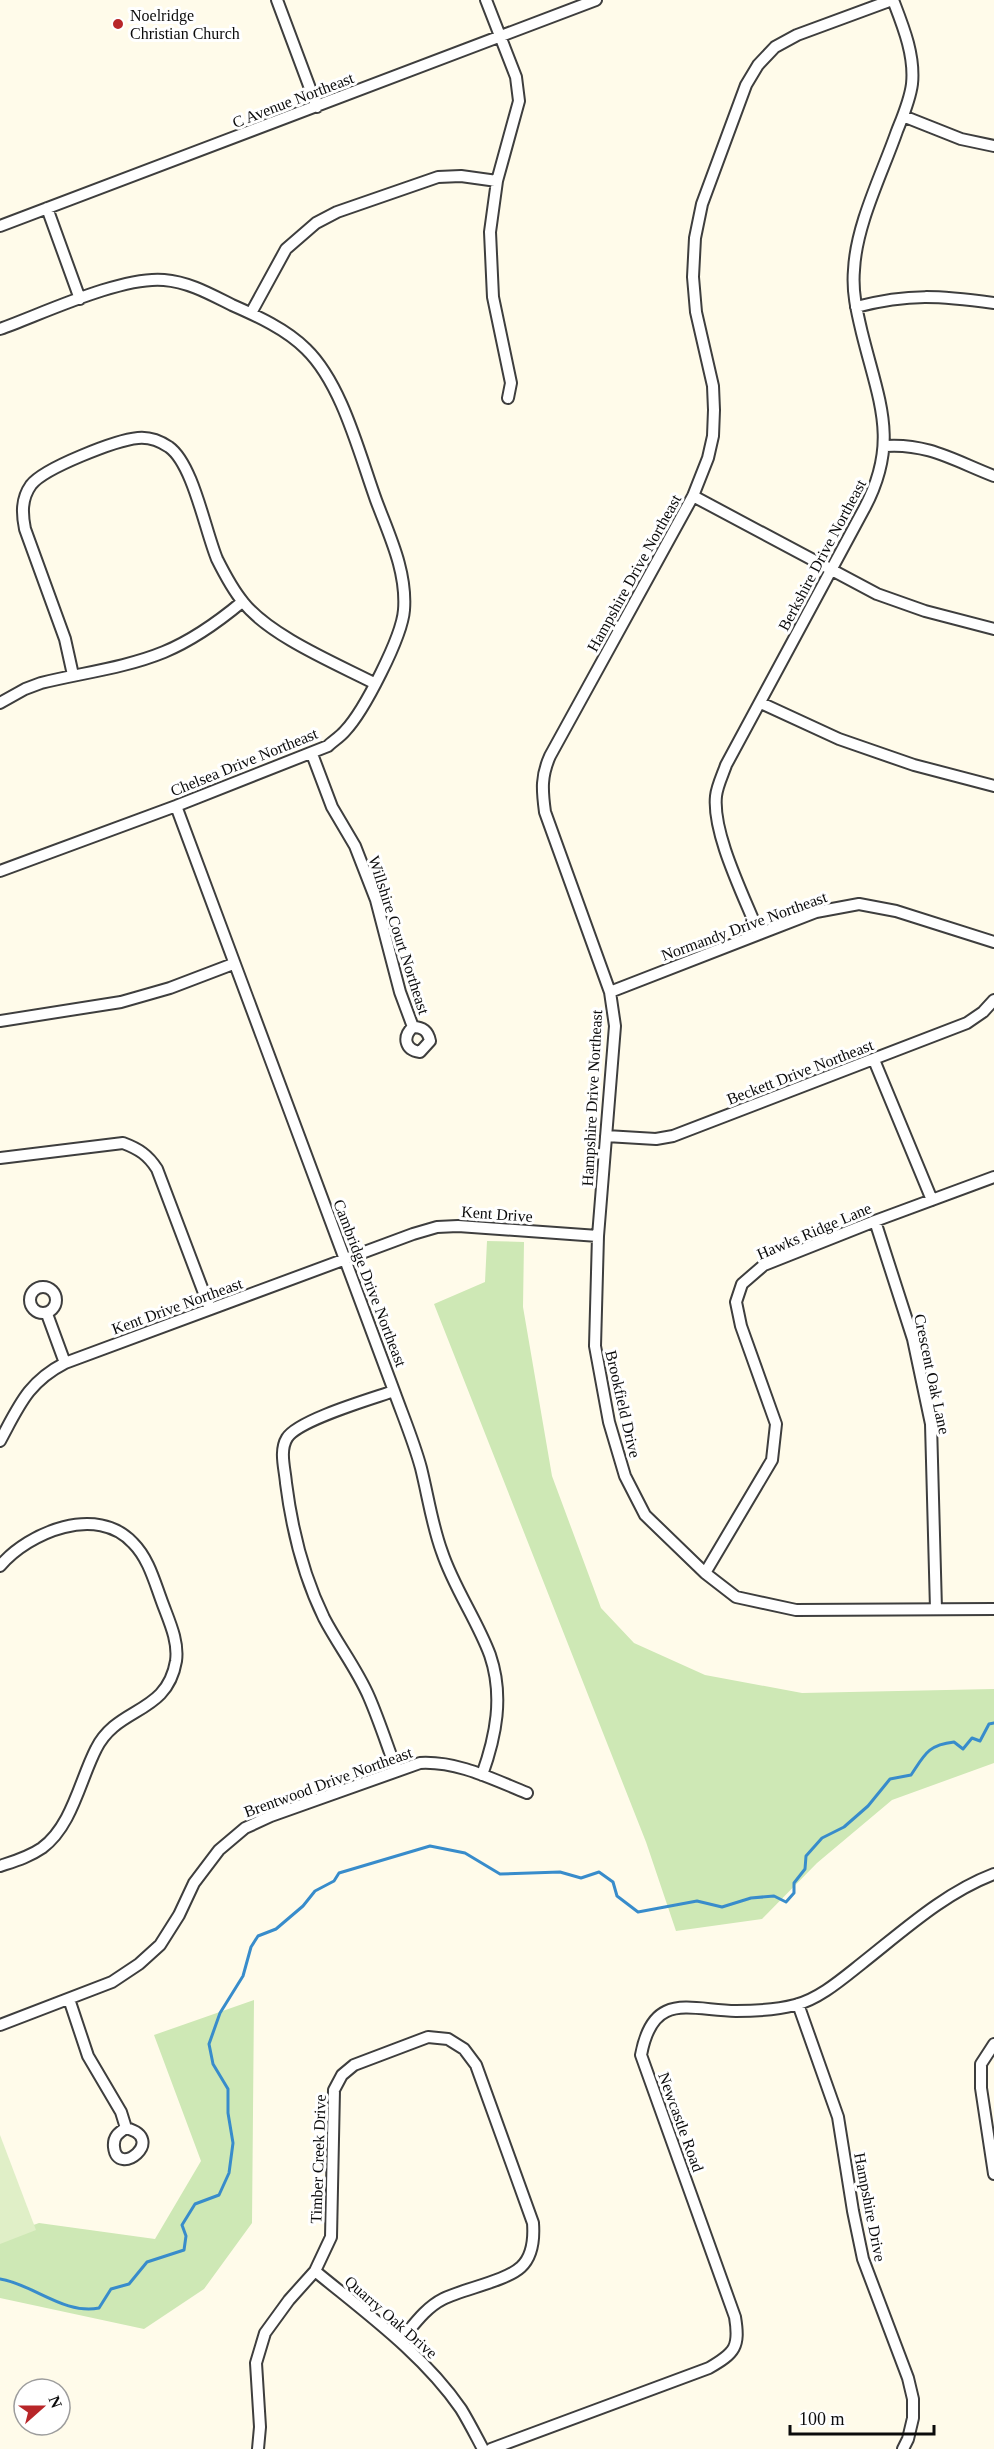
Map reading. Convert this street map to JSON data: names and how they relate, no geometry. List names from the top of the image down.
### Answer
{
  "streets": {
    "street": [
      "C Avenue Northeast",
      "Berkshire Drive Northeast",
      "Hampshire Drive Northeast",
      "Chelsea Drive Northeast",
      "Normandy Drive Northeast",
      "Willshire Court Northeast",
      "Beckett Drive Northeast",
      "Kent Drive",
      "Hawks Ridge Lane",
      "Cambridge Drive Northeast",
      "Kent Drive Northeast",
      "Crescent Oak Lane",
      "Brookfield Drive",
      "Brentwood Drive Northeast",
      "Newcastle Road",
      "Timber Creek Drive",
      "Hampshire Drive",
      "Quarry Oak Drive"
    ]
  },
  "crossings": [
    ["Berkshire Drive Northeast", "Hampshire Drive Northeast"],
    ["Berkshire Drive Northeast", "Normandy Drive Northeast"],
    ["Hampshire Drive Northeast", "Normandy Drive Northeast"],
    ["Hampshire Drive Northeast", "Beckett Drive Northeast"],
    ["Hampshire Drive Northeast", "Kent Drive"],
    ["Hampshire Drive Northeast", "Brookfield Drive"],
    ["Chelsea Drive Northeast", "Willshire Court Northeast"],
    ["Chelsea Drive Northeast", "Cambridge Drive Northeast"],
    ["Kent Drive", "Kent Drive Northeast"],
    ["Kent Drive", "Brookfield Drive"],
    ["Hawks Ridge Lane", "Crescent Oak Lane"],
    ["Hawks Ridge Lane", "Brookfield Drive"],
    ["Cambridge Drive Northeast", "Kent Drive Northeast"],
    ["Cambridge Drive Northeast", "Brentwood Drive Northeast"],
    ["Crescent Oak Lane", "Brookfield Drive"],
    ["Newcastle Road", "Hampshire Drive"],
    ["Timber Creek Drive", "Quarry Oak Drive"]
  ],
  "places": ["Noelridge Christian Church"],
  "scale_bar": "100 m",
  "north": "right"
}
